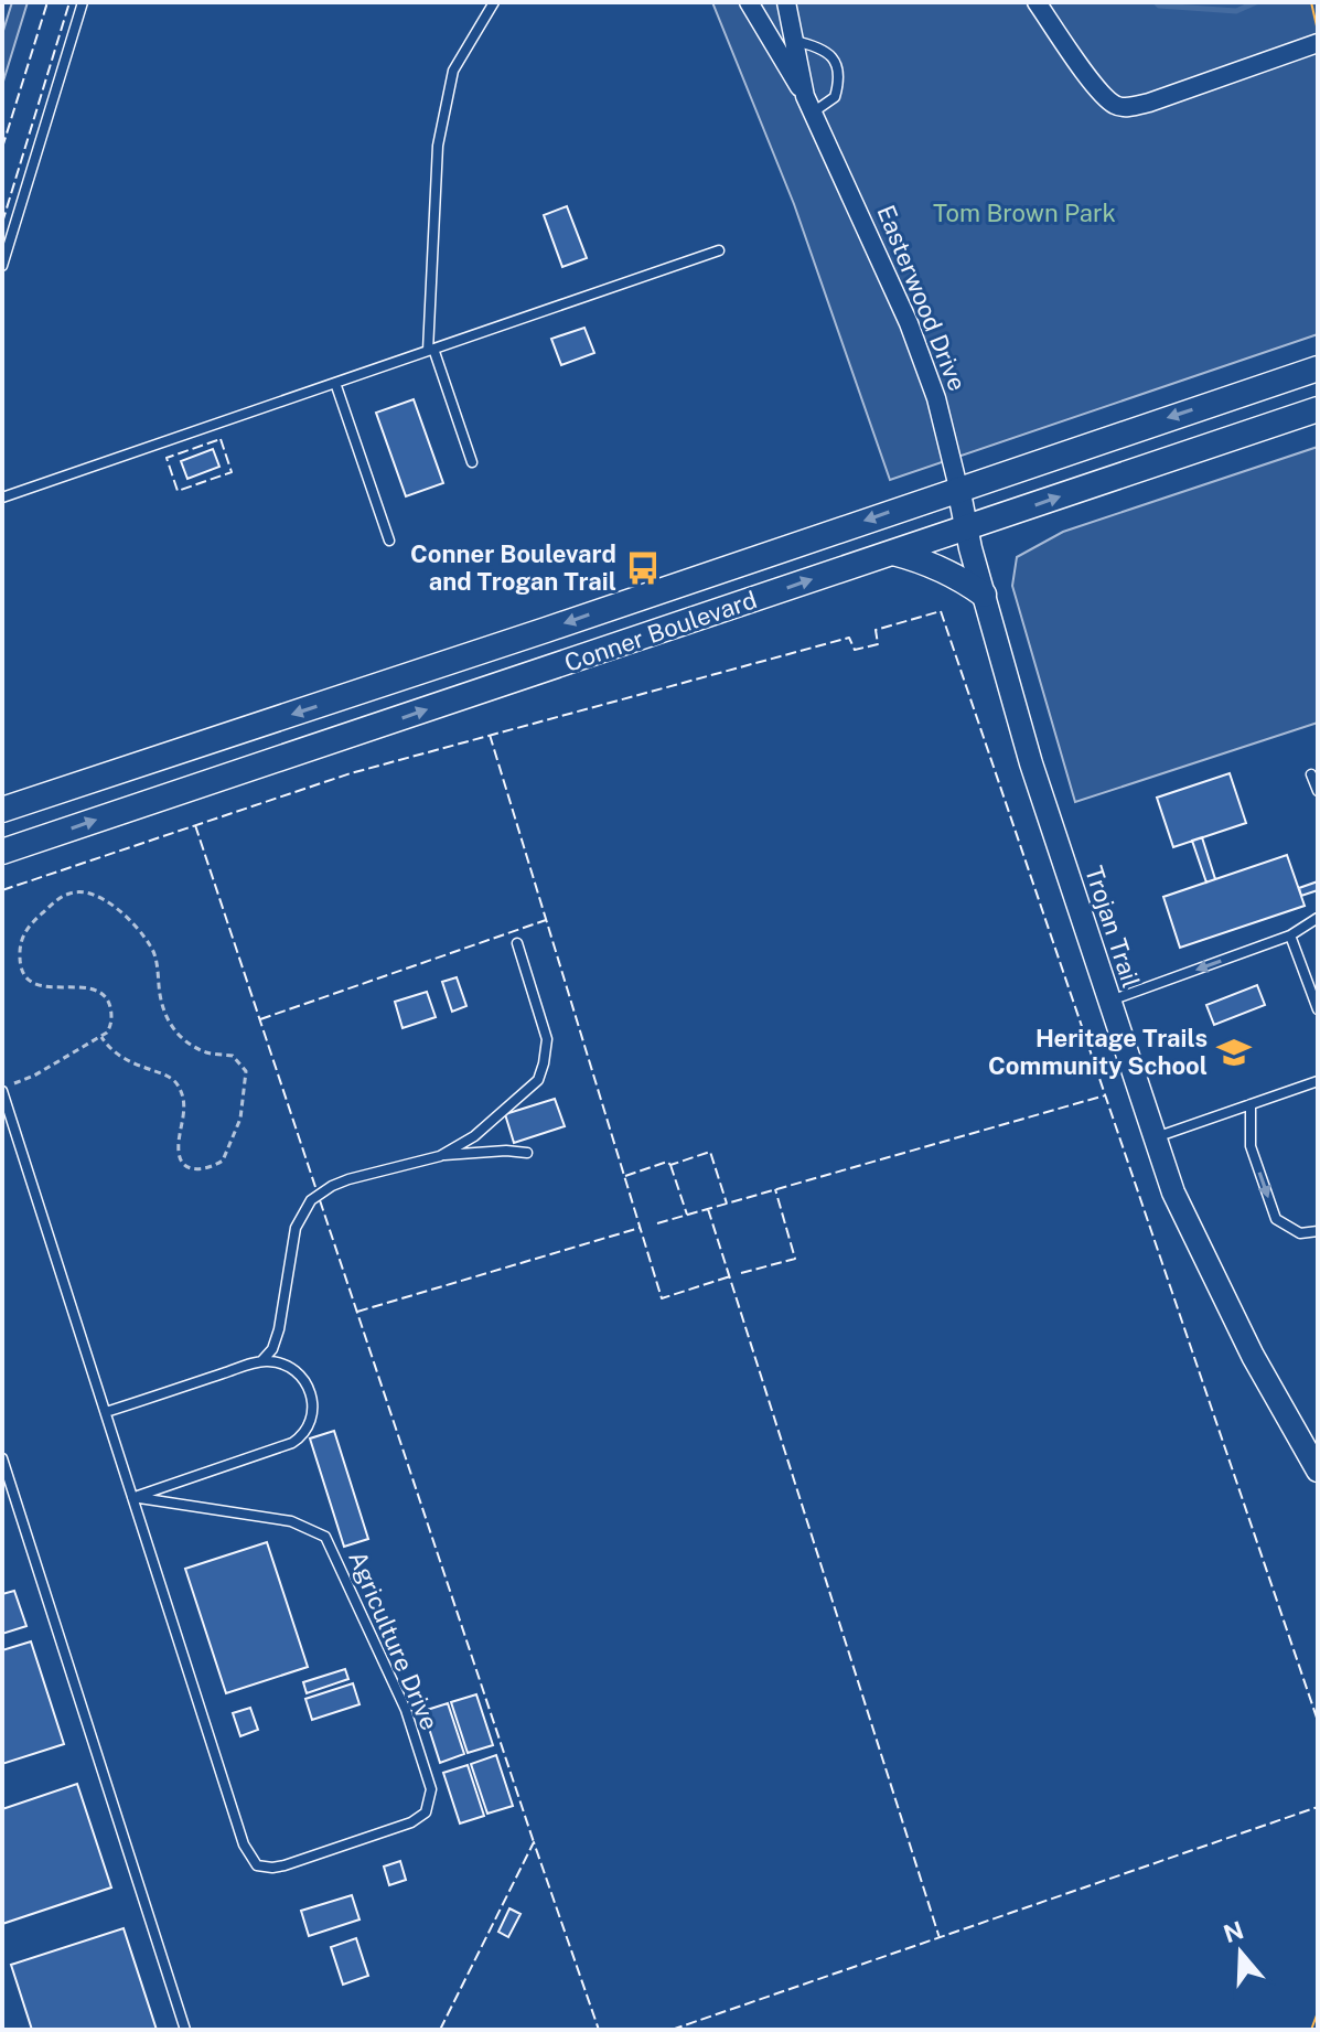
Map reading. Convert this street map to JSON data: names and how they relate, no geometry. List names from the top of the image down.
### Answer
{
  "streets": {
    "main road": ["Conner Boulevard"],
    "street": ["Easterwood Drive", "Trojan Trail"],
    "lane": ["Agriculture Drive"]
  },
  "crossings": [
    ["Easterwood Drive", "Conner Boulevard"],
    ["Easterwood Drive", "Trojan Trail"],
    ["Conner Boulevard", "Trojan Trail"]
  ],
  "parks": ["Tom Brown Park"],
  "places": {
    "bus stop": ["Conner Boulevard and Trogan Trail"],
    "school or university": ["Heritage Trails Community School"]
  },
  "north": "top"
}
